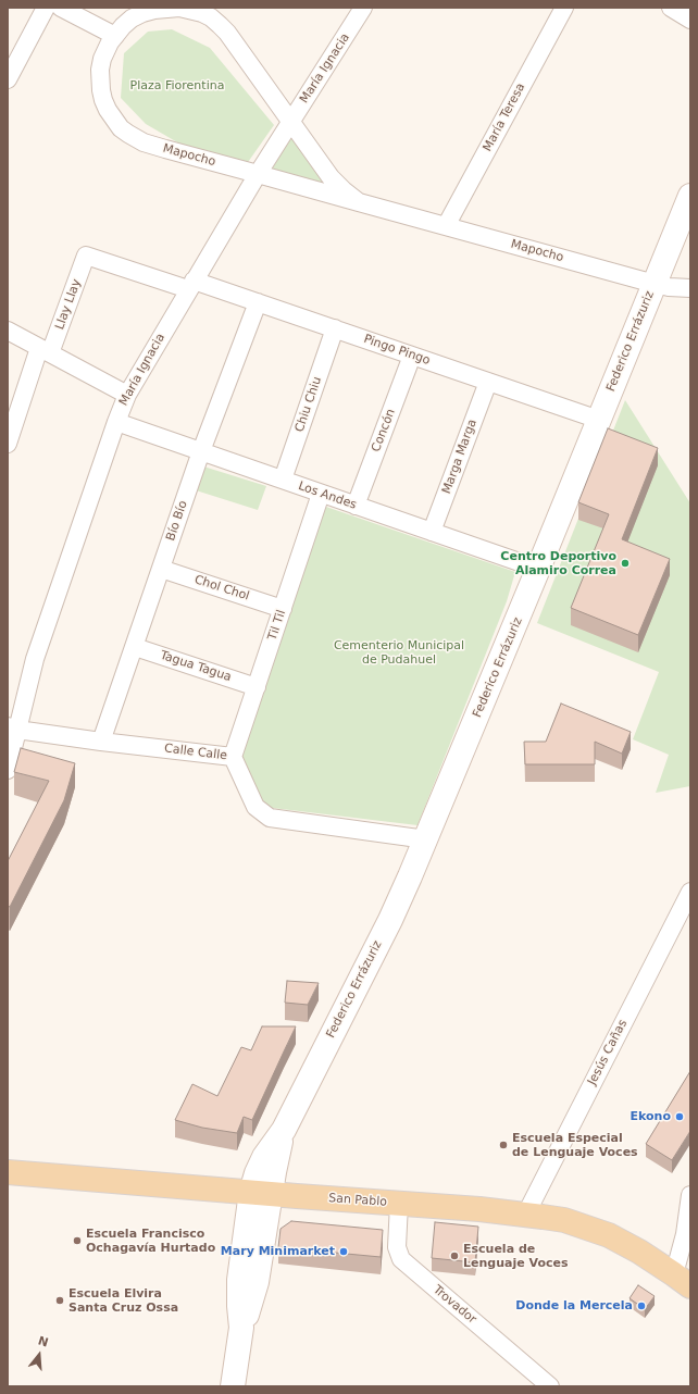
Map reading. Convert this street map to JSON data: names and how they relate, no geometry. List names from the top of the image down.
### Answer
{
  "streets": {
    "main road": ["San Pablo"],
    "street": [
      "María Ignacia",
      "María Teresa",
      "Mapocho",
      "Llay Llay",
      "Federico Errázuriz",
      "Pingo Pingo",
      "Chiu Chiu",
      "Concón",
      "Marga Marga",
      "Los Andes",
      "Bío Bío",
      "Chol Chol",
      "Til Til",
      "Tagua Tagua",
      "Calle Calle",
      "Jesús Cañas",
      "Trovador"
    ]
  },
  "crossings": [
    ["María Ignacia", "Mapocho"],
    ["María Ignacia", "Pingo Pingo"],
    ["María Ignacia", "Los Andes"],
    ["María Ignacia", "Calle Calle"],
    ["María Teresa", "Mapocho"],
    ["Mapocho", "Federico Errázuriz"],
    ["Llay Llay", "Pingo Pingo"],
    ["Federico Errázuriz", "Pingo Pingo"],
    ["Federico Errázuriz", "Los Andes"],
    ["Federico Errázuriz", "Calle Calle"],
    ["Federico Errázuriz", "San Pablo"],
    ["Pingo Pingo", "Chiu Chiu"],
    ["Pingo Pingo", "Concón"],
    ["Pingo Pingo", "Marga Marga"],
    ["Pingo Pingo", "Bío Bío"],
    ["Chiu Chiu", "Los Andes"],
    ["Concón", "Los Andes"],
    ["Marga Marga", "Los Andes"],
    ["Los Andes", "Bío Bío"],
    ["Los Andes", "Til Til"],
    ["Bío Bío", "Chol Chol"],
    ["Bío Bío", "Tagua Tagua"],
    ["Bío Bío", "Calle Calle"],
    ["Chol Chol", "Til Til"],
    ["Til Til", "Tagua Tagua"],
    ["Til Til", "Calle Calle"],
    ["Jesús Cañas", "San Pablo"],
    ["San Pablo", "Trovador"]
  ],
  "parks": ["Plaza Fiorentina", "Cementerio Municipal de Pudahuel"],
  "places": [
    "Centro Deportivo Alamiro Correa",
    "Ekono",
    "Escuela Especial de Lenguaje Voces",
    "Escuela Francisco Ochagavía Hurtado",
    "Mary Minimarket",
    "Escuela de Lenguaje Voces",
    "Escuela Elvira Santa Cruz Ossa",
    "Donde la Mercela"
  ],
  "north": "top"
}
